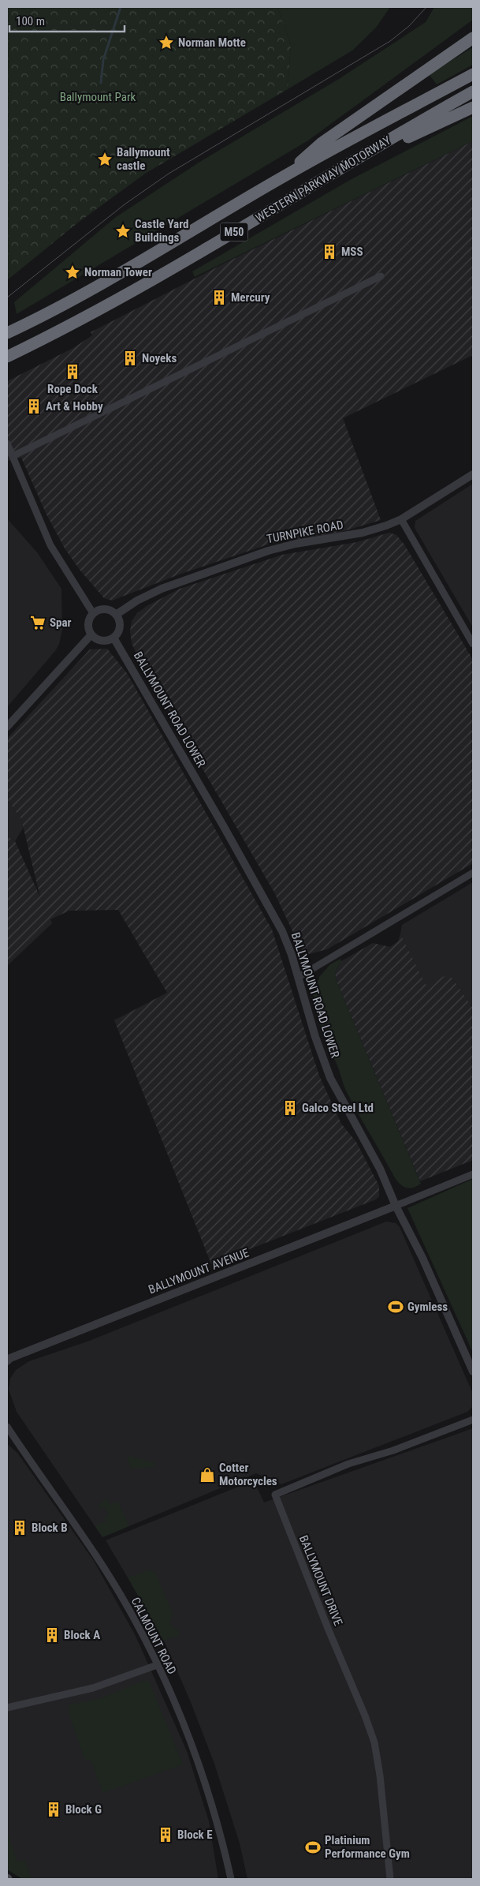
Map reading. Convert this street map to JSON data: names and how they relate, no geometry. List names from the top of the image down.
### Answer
{
  "streets": {
    "highway": ["WESTERN PARKWAY MOTORWAY", "M50"],
    "street": [
      "TURNPIKE ROAD",
      "BALLYMOUNT ROAD LOWER",
      "BALLYMOUNT AVENUE",
      "BALLYMOUNT DRIVE",
      "CALMOUNT ROAD"
    ]
  },
  "crossings": [
    ["TURNPIKE ROAD", "BALLYMOUNT ROAD LOWER"],
    ["BALLYMOUNT ROAD LOWER", "BALLYMOUNT AVENUE"]
  ],
  "parks": ["Ballymount Park"],
  "places": {
    "place": [
      "Norman Motte",
      "Ballymount castle",
      "Castle Yard Buildings",
      "Norman Tower"
    ],
    "building": [
      "MSS",
      "Mercury",
      "Noyeks",
      "Rope Dock",
      "Art & Hobby",
      "Galco Steel Ltd",
      "Block B",
      "Block A",
      "Block G",
      "Block E"
    ],
    "supermarket": ["Spar"],
    "sports": ["Gymless", "Platinium Performance Gym"],
    "shop": ["Cotter Motorcycles"]
  },
  "scale_bar": "100 m"
}
